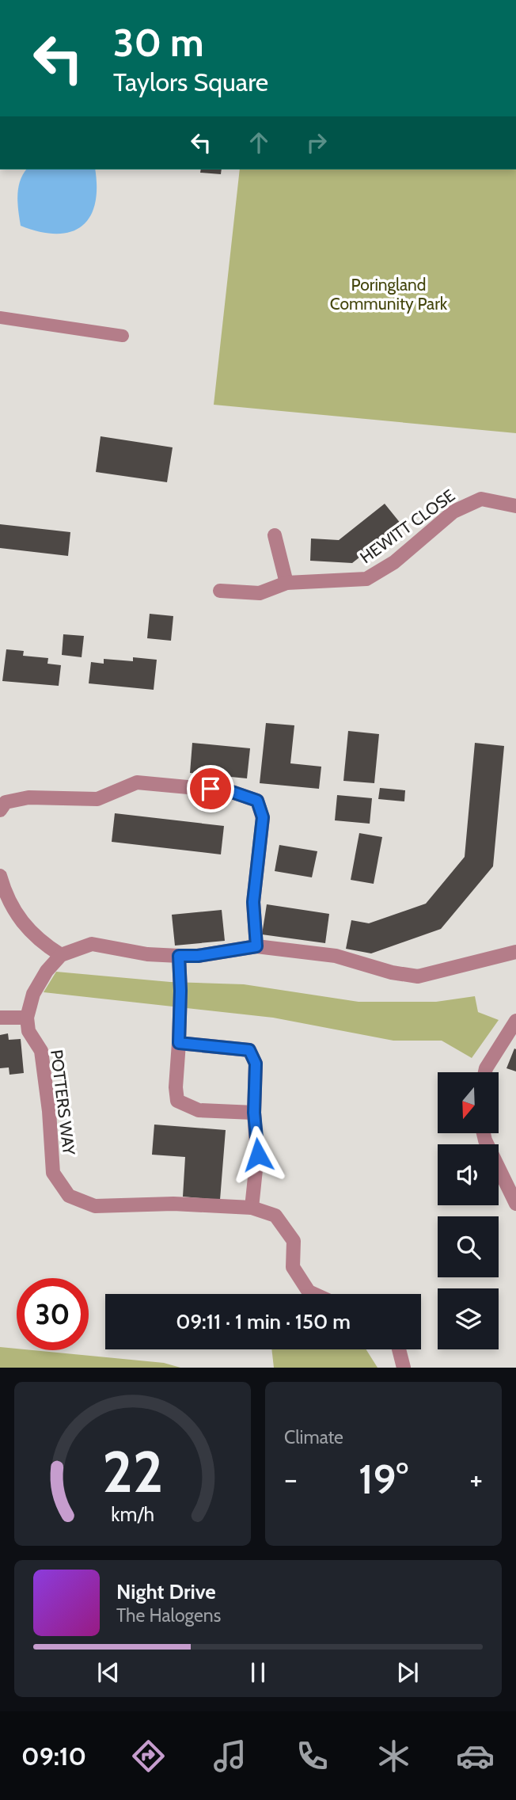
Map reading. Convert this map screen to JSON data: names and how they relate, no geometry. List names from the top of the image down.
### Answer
{
  "streets": {
    "street": ["HEWITT CLOSE", "POTTERS WAY"]
  },
  "parks": ["Poringland Community Park"],
  "north": "bottom",
  "page": {
    "turn": ["30 m", "Taylors Square"],
    "limit": "30",
    "trip": "09:11 · 1 min · 150 m",
    "tile": "Climate",
    "heat": ["−", "19°", "+"],
    "song": ["Night Drive", "The Halogens"],
    "tabs": "09:10",
    "gauge": ["22", "km/h"]
  }
}
